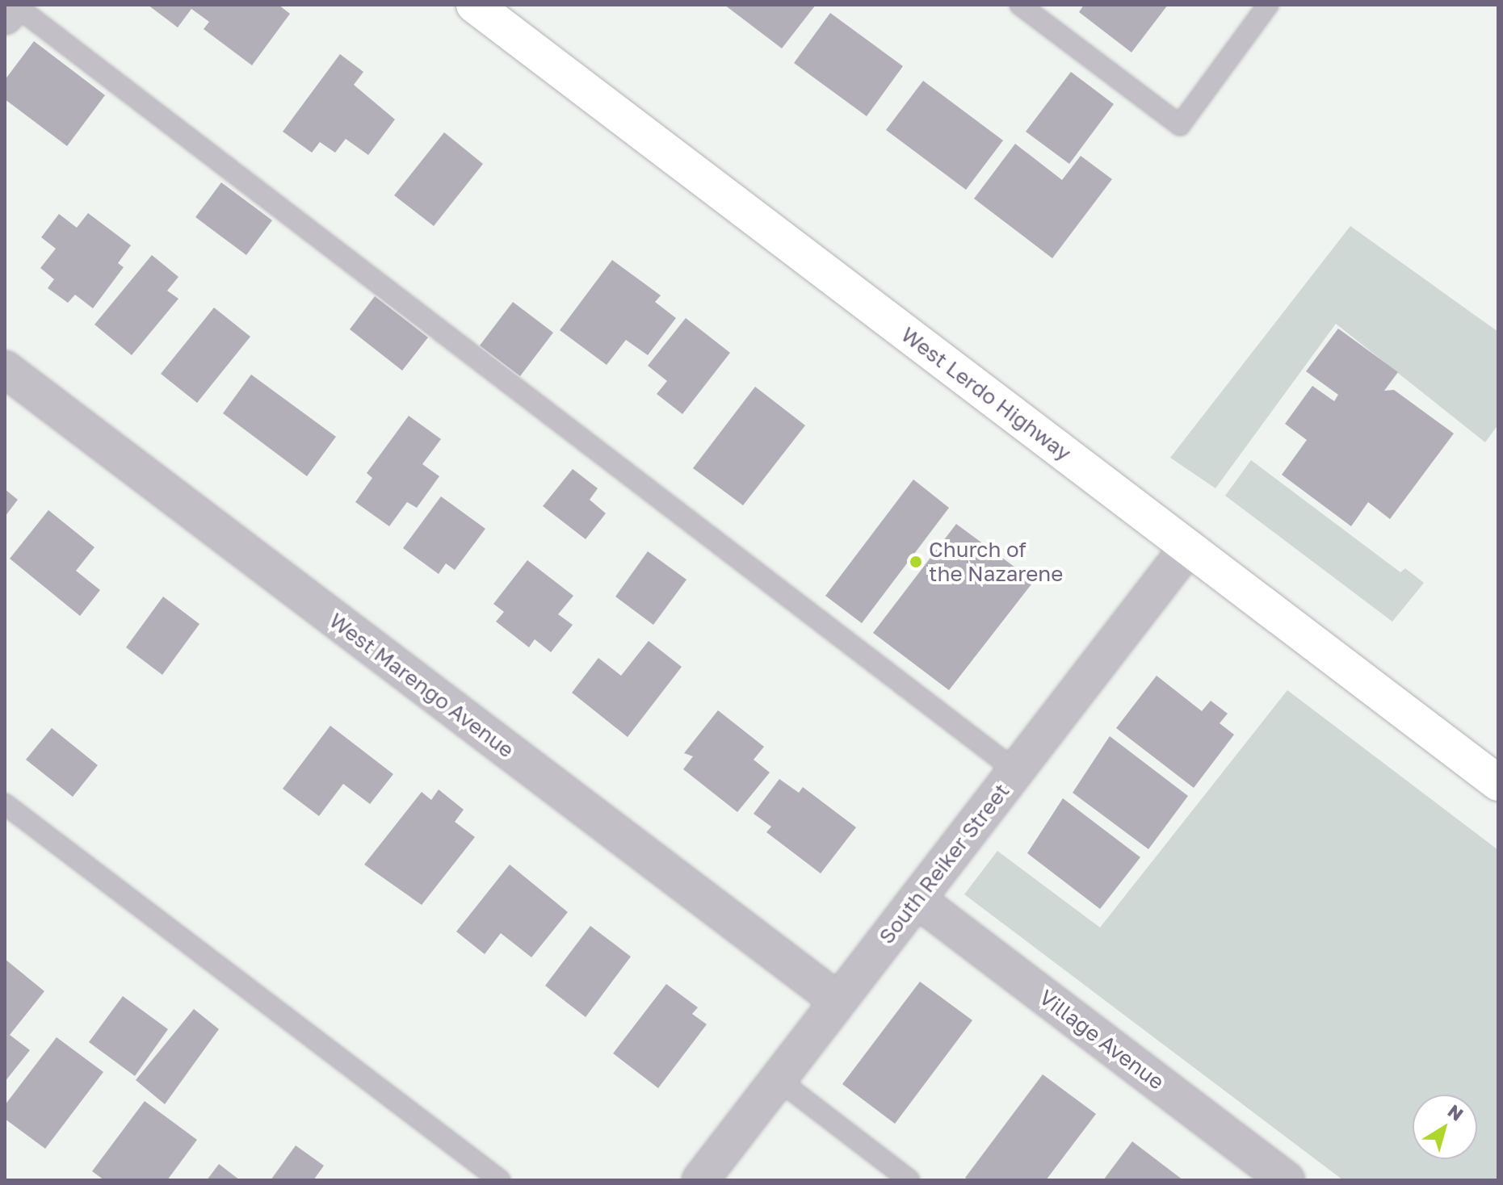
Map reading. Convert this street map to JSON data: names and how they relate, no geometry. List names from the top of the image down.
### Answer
{
  "streets": {
    "main road": ["West Lerdo Highway"],
    "street": ["West Marengo Avenue", "South Reiker Street", "Village Avenue"]
  },
  "crossings": [
    ["West Lerdo Highway", "South Reiker Street"],
    ["West Marengo Avenue", "South Reiker Street"],
    ["South Reiker Street", "Village Avenue"]
  ],
  "places": ["Church of the Nazarene"],
  "north": "top right"
}
